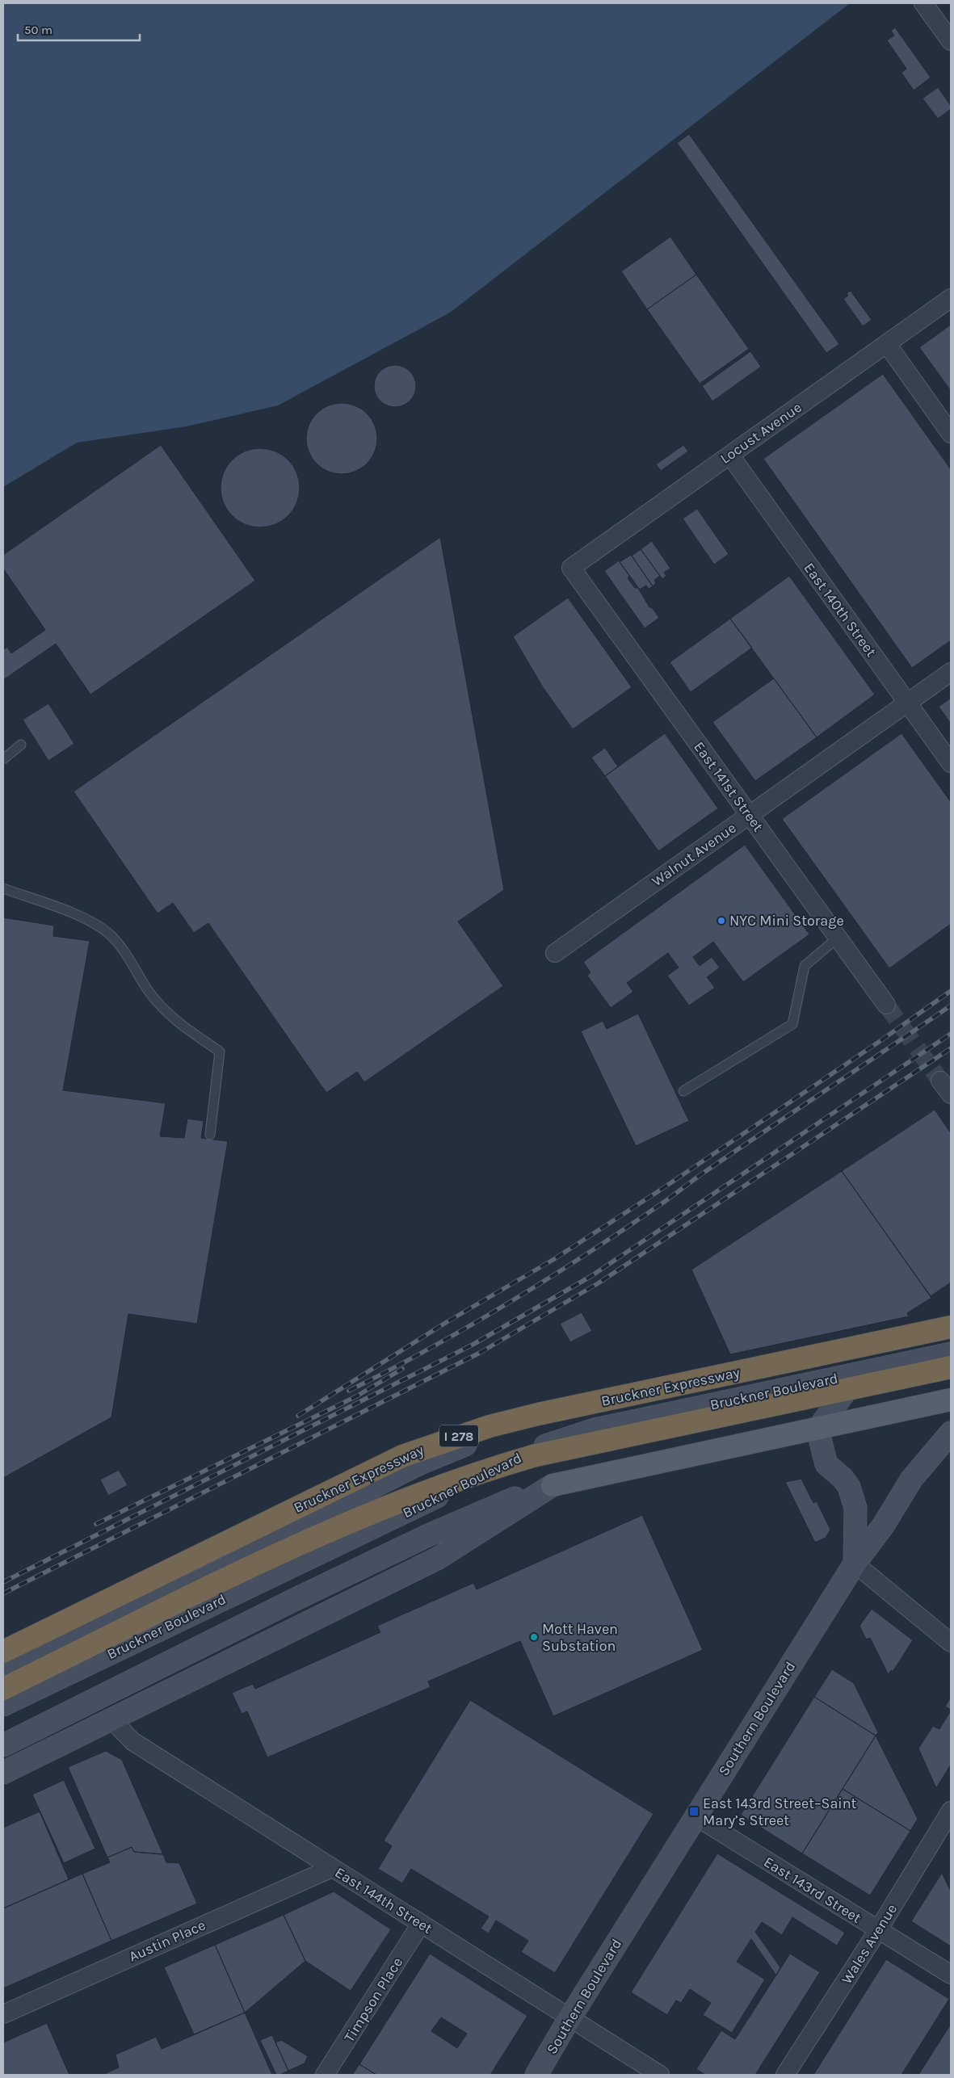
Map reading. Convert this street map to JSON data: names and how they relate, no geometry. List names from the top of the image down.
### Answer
{
  "streets": {
    "highway": ["Bruckner Expressway", "I 278"],
    "main road": ["Bruckner Boulevard", "Southern Boulevard"],
    "street": [
      "Locust Avenue",
      "East 140th Street",
      "East 141st Street",
      "Walnut Avenue",
      "East 143rd Street",
      "East 144th Street",
      "Austin Place",
      "Wales Avenue",
      "Timpson Place"
    ]
  },
  "crossings": [
    ["Locust Avenue", "East 140th Street"],
    ["Locust Avenue", "East 141st Street"],
    ["East 140th Street", "Walnut Avenue"],
    ["East 141st Street", "Walnut Avenue"],
    ["Southern Boulevard", "East 143rd Street"],
    ["Southern Boulevard", "East 144th Street"],
    ["East 143rd Street", "Wales Avenue"],
    ["East 144th Street", "Austin Place"],
    ["East 144th Street", "Timpson Place"]
  ],
  "places": {
    "other": ["NYC Mini Storage", "Mott Haven Substation"],
    "transit": ["East 143rd Street–Saint Mary’s Street"]
  },
  "scale_bar": "50 m"
}
